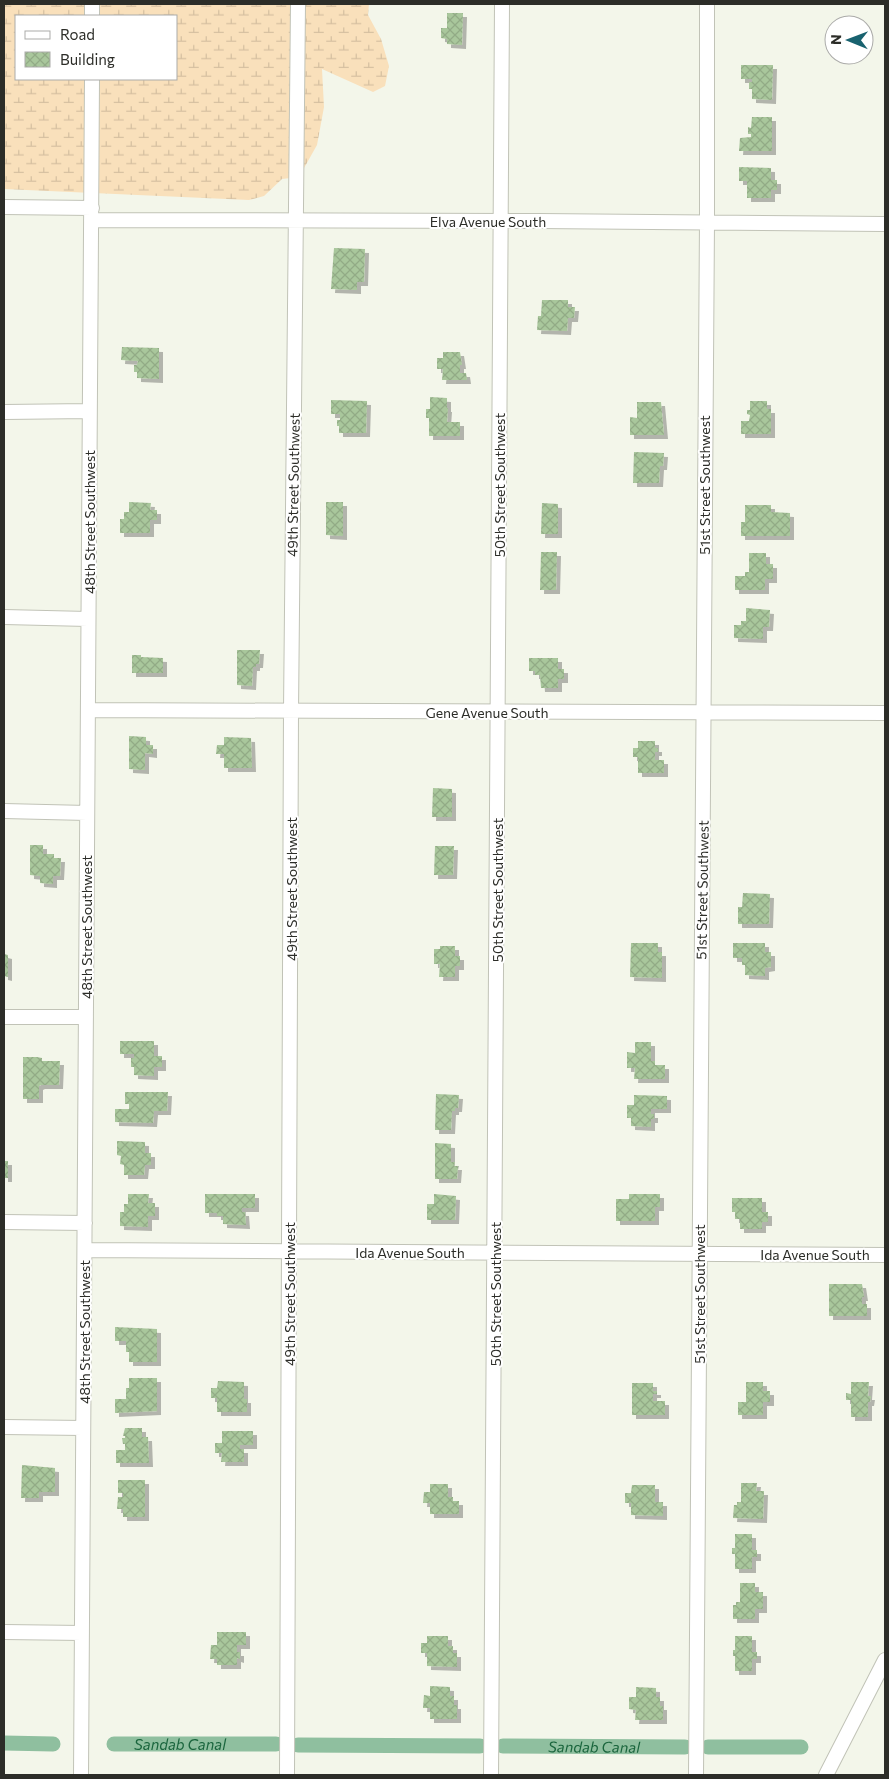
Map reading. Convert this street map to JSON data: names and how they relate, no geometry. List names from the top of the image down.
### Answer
{
  "streets": {
    "street": [
      "Elva Avenue South",
      "49th Street Southwest",
      "50th Street Southwest",
      "51st Street Southwest",
      "48th Street Southwest",
      "Gene Avenue South",
      "Ida Avenue South"
    ]
  },
  "crossings": [
    ["Elva Avenue South", "49th Street Southwest"],
    ["Elva Avenue South", "50th Street Southwest"],
    ["Elva Avenue South", "51st Street Southwest"],
    ["Elva Avenue South", "48th Street Southwest"],
    ["49th Street Southwest", "Gene Avenue South"],
    ["49th Street Southwest", "Ida Avenue South"],
    ["50th Street Southwest", "Gene Avenue South"],
    ["50th Street Southwest", "Ida Avenue South"],
    ["51st Street Southwest", "Gene Avenue South"],
    ["51st Street Southwest", "Ida Avenue South"],
    ["48th Street Southwest", "Gene Avenue South"],
    ["48th Street Southwest", "Ida Avenue South"]
  ],
  "water": ["Sandab Canal"],
  "legend": ["Road", "Building"],
  "north": "left"
}
